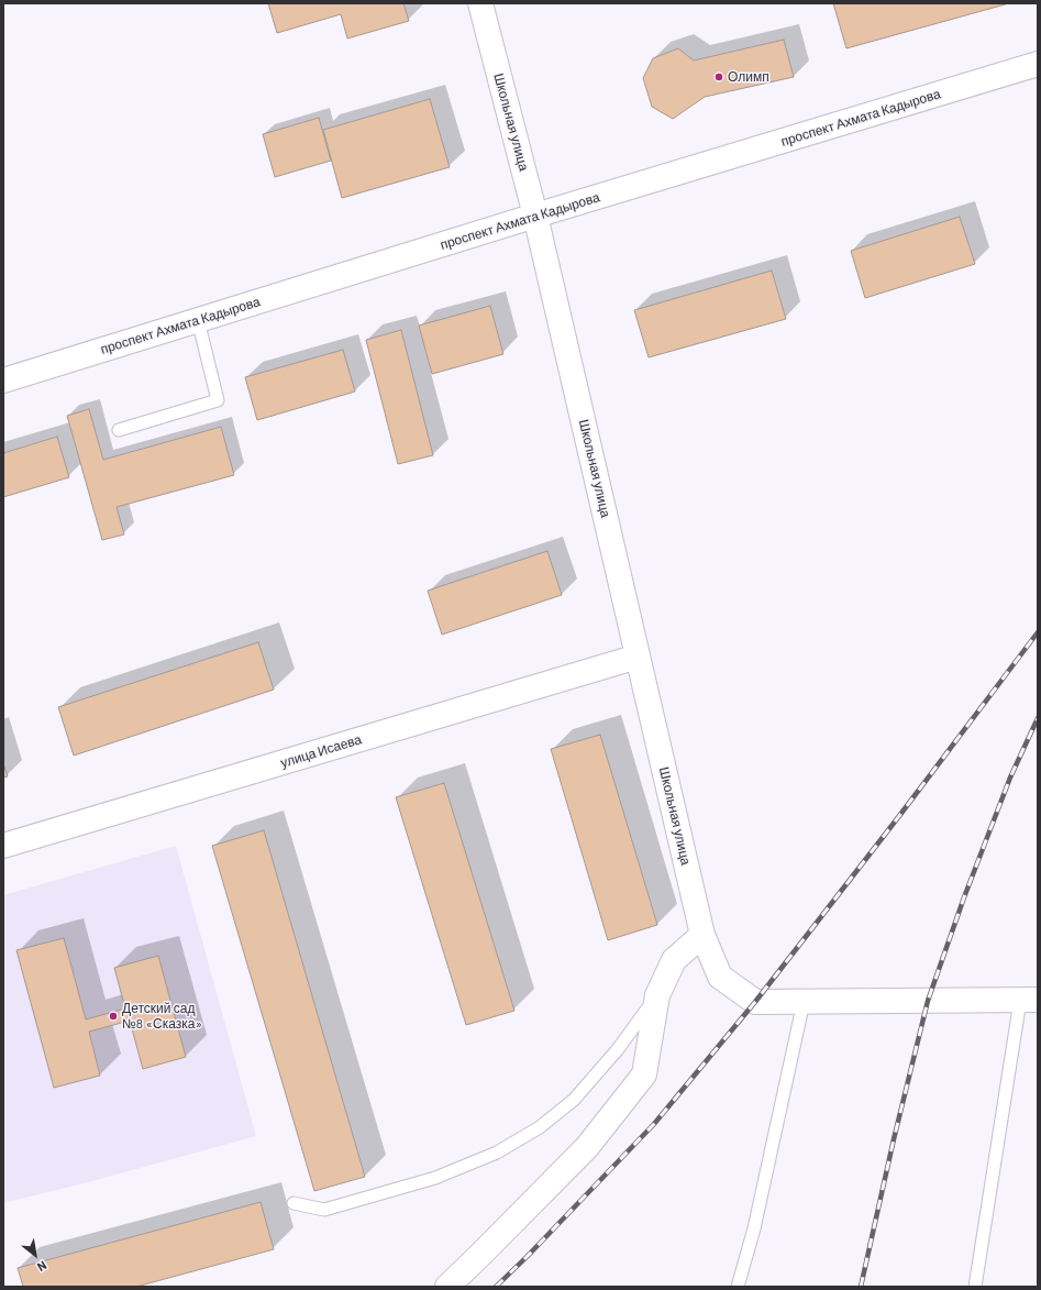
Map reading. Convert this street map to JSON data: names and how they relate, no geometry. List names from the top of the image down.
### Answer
{
  "streets": {
    "street": ["проспект Ахмата Кадырова", "Школьная улица", "улица Исаева"]
  },
  "crossings": [
    ["проспект Ахмата Кадырова", "Школьная улица"],
    ["Школьная улица", "улица Исаева"]
  ],
  "places": ["Олимп", "Детский сад №8 «Сказка»"],
  "north": "bottom right"
}
